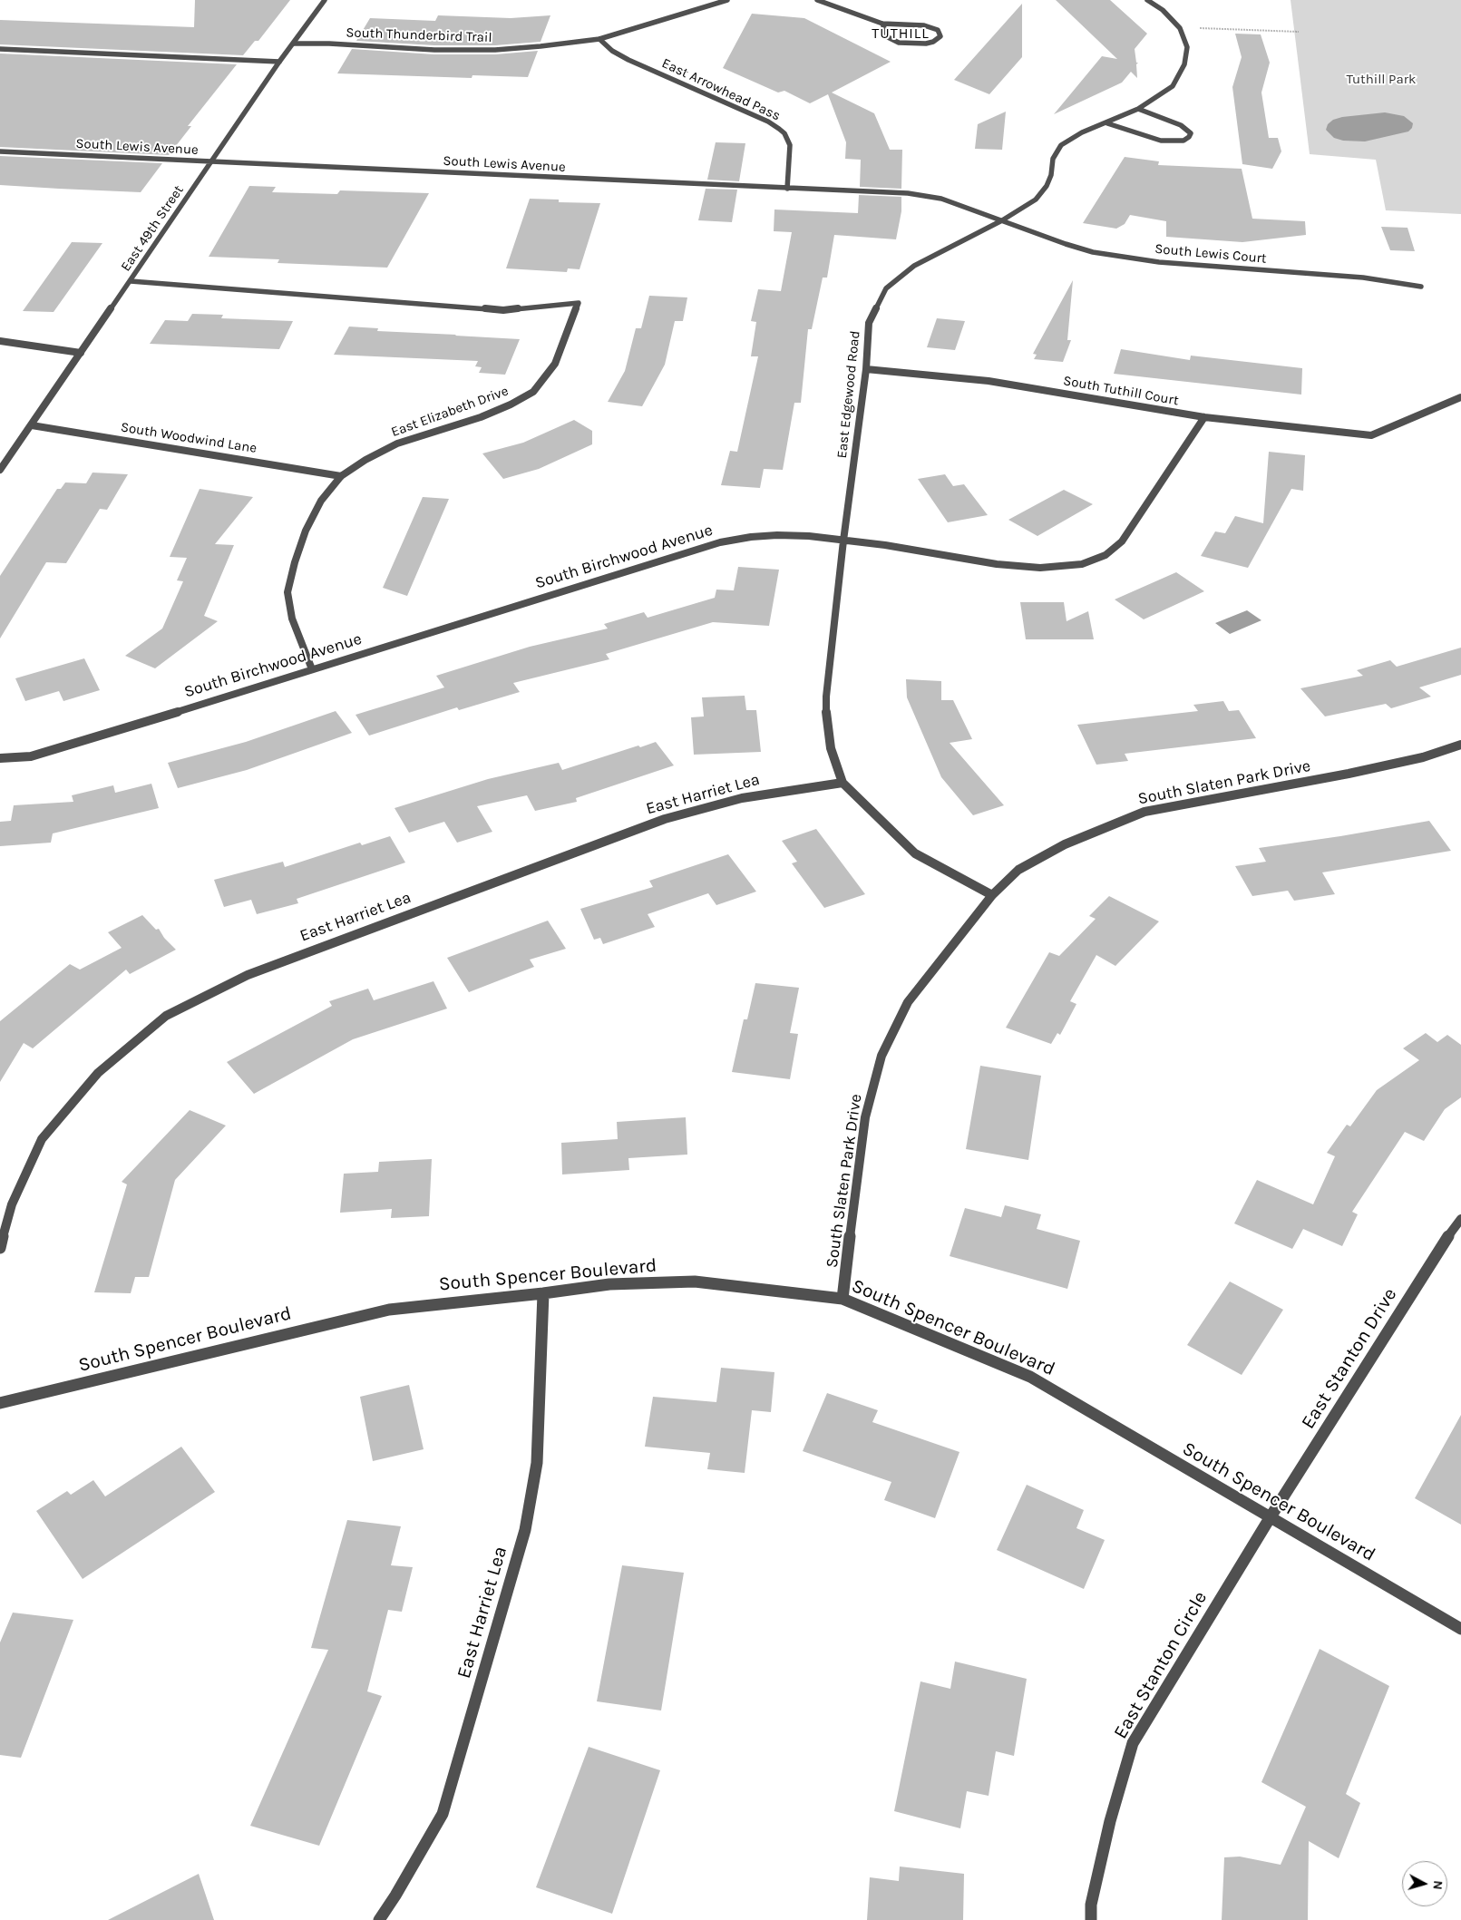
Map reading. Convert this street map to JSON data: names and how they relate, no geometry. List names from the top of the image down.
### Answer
{
  "streets": {
    "street": [
      "South Thunderbird Trail",
      "East Arrowhead Pass",
      "South Lewis Avenue",
      "East 49th Street",
      "South Lewis Court",
      "South Tuthill Court",
      "East Edgewood Road",
      "East Elizabeth Drive",
      "South Woodwind Lane",
      "South Birchwood Avenue",
      "South Slaten Park Drive",
      "East Harriet Lea",
      "South Spencer Boulevard",
      "East Stanton Drive",
      "East Stanton Circle"
    ]
  },
  "crossings": [
    ["South Thunderbird Trail", "East Arrowhead Pass"],
    ["South Thunderbird Trail", "East 49th Street"],
    ["East Arrowhead Pass", "South Lewis Avenue"],
    ["South Lewis Avenue", "East 49th Street"],
    ["South Lewis Avenue", "South Lewis Court"],
    ["South Lewis Avenue", "East Edgewood Road"],
    ["East 49th Street", "East Elizabeth Drive"],
    ["East 49th Street", "South Woodwind Lane"],
    ["South Lewis Court", "East Edgewood Road"],
    ["South Tuthill Court", "East Edgewood Road"],
    ["South Tuthill Court", "South Birchwood Avenue"],
    ["East Edgewood Road", "South Birchwood Avenue"],
    ["East Edgewood Road", "South Slaten Park Drive"],
    ["East Edgewood Road", "East Harriet Lea"],
    ["East Elizabeth Drive", "South Woodwind Lane"],
    ["East Elizabeth Drive", "South Birchwood Avenue"],
    ["South Slaten Park Drive", "South Spencer Boulevard"],
    ["East Harriet Lea", "South Spencer Boulevard"],
    ["South Spencer Boulevard", "East Stanton Drive"],
    ["South Spencer Boulevard", "East Stanton Circle"],
    ["East Stanton Drive", "East Stanton Circle"]
  ],
  "districts": ["TUTHILL"],
  "parks": ["Tuthill Park"],
  "north": "right"
}
